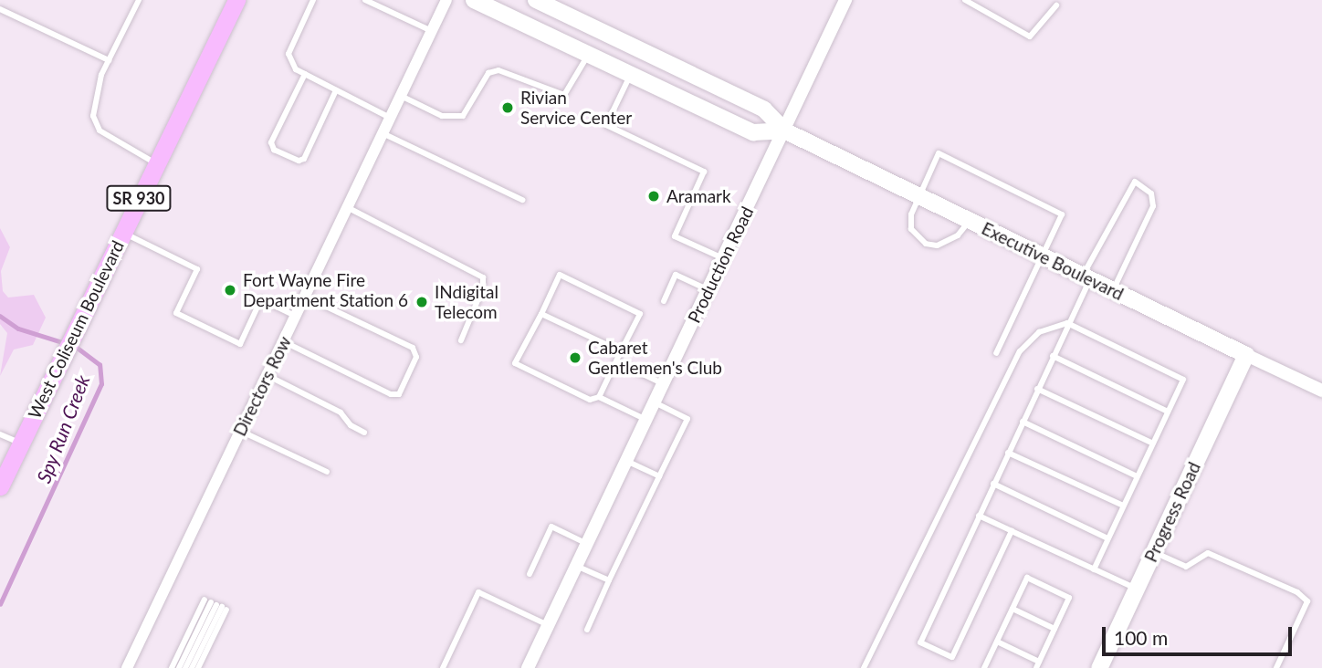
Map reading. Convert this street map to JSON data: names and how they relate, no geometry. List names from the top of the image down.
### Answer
{
  "streets": {
    "highway": ["SR 930", "West Coliseum Boulevard"],
    "main road": ["Executive Boulevard", "Progress Road"],
    "street": ["Production Road", "Directors Row"]
  },
  "crossings": [
    ["Executive Boulevard", "Production Road"],
    ["Executive Boulevard", "Progress Road"]
  ],
  "water": ["Spy Run Creek"],
  "places": [
    "Rivian Service Center",
    "Aramark",
    "Fort Wayne Fire Department Station 6",
    "INdigital Telecom",
    "Cabaret Gentlemen's Club"
  ],
  "scale_bar": "100 m"
}
